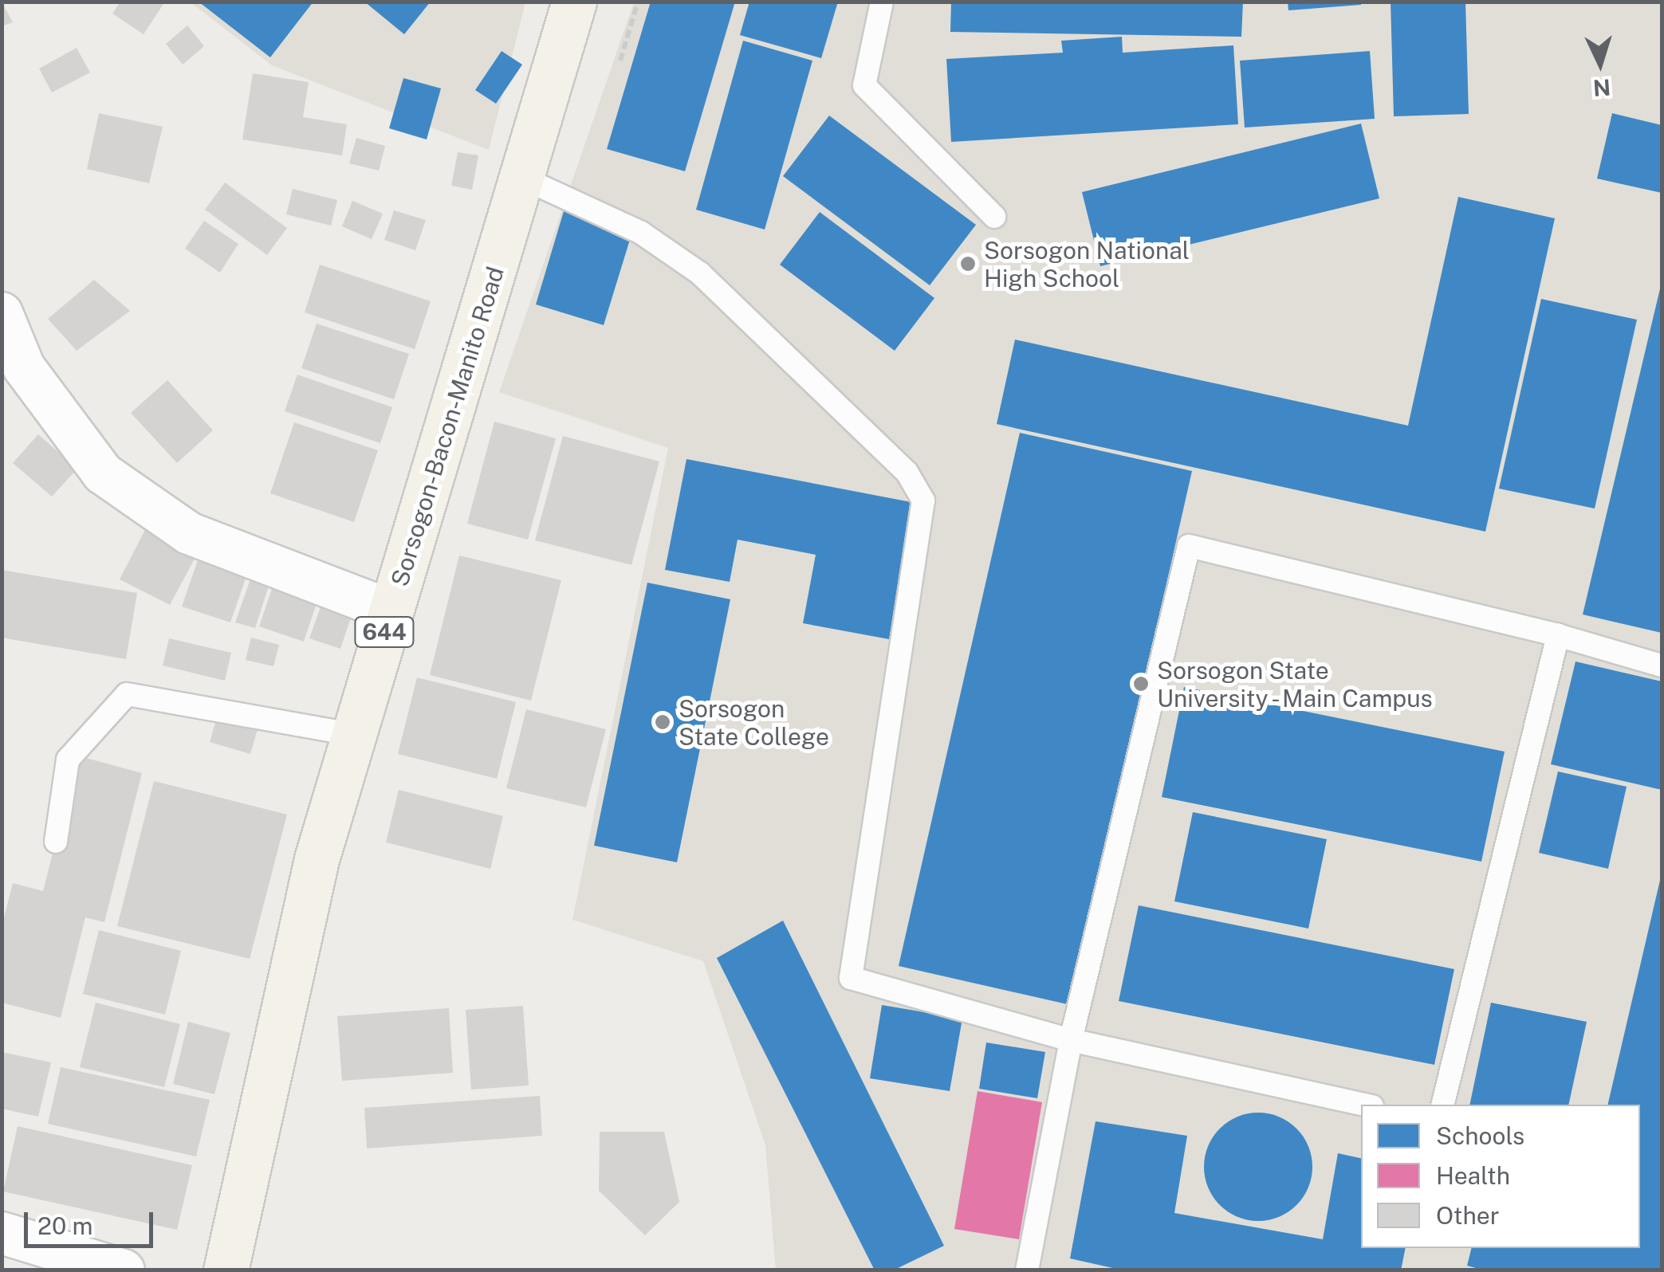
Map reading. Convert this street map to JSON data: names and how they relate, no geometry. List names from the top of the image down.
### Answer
{
  "streets": {
    "main road": ["Sorsogon-Bacon-Manito Road", "644"]
  },
  "places": ["Sorsogon National High School", "Sorsogon State University - Main Campus", "Sorsogon State College"],
  "legend": ["Schools", "Health", "Other"],
  "scale_bar": "20 m",
  "north": "bottom"
}
